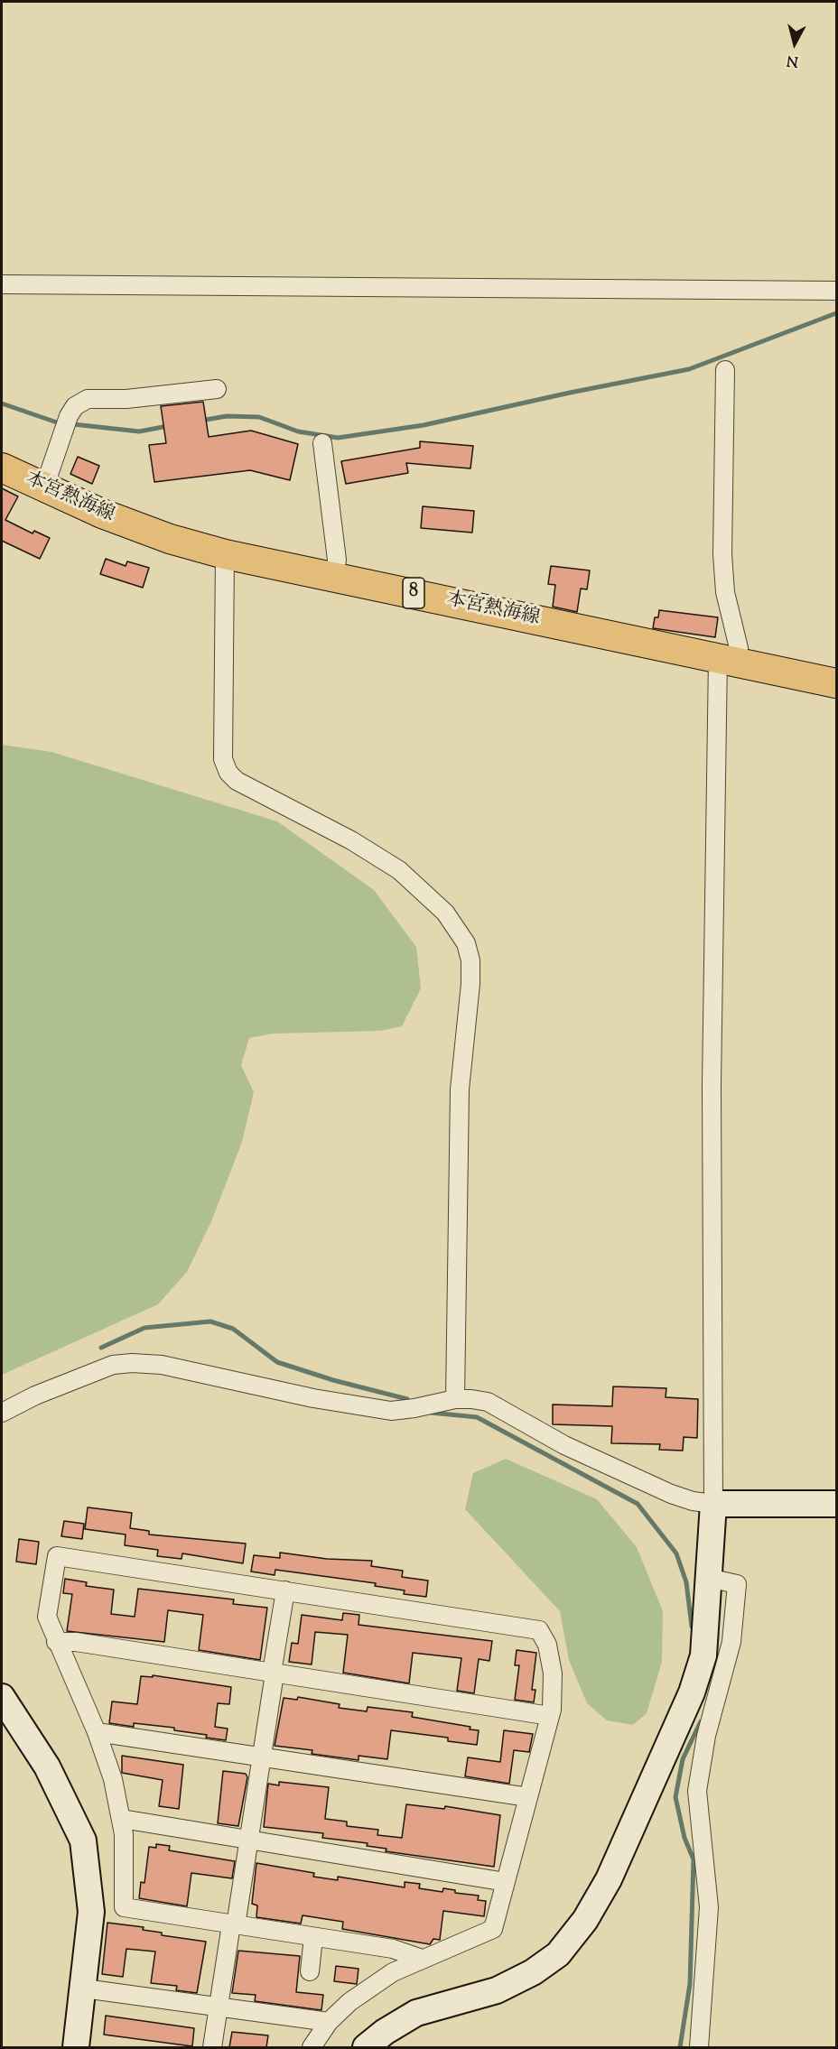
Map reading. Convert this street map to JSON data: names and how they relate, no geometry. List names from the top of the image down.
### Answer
{
  "streets": {
    "main road": ["本宮熱海線", "8"]
  },
  "north": "bottom"
}
